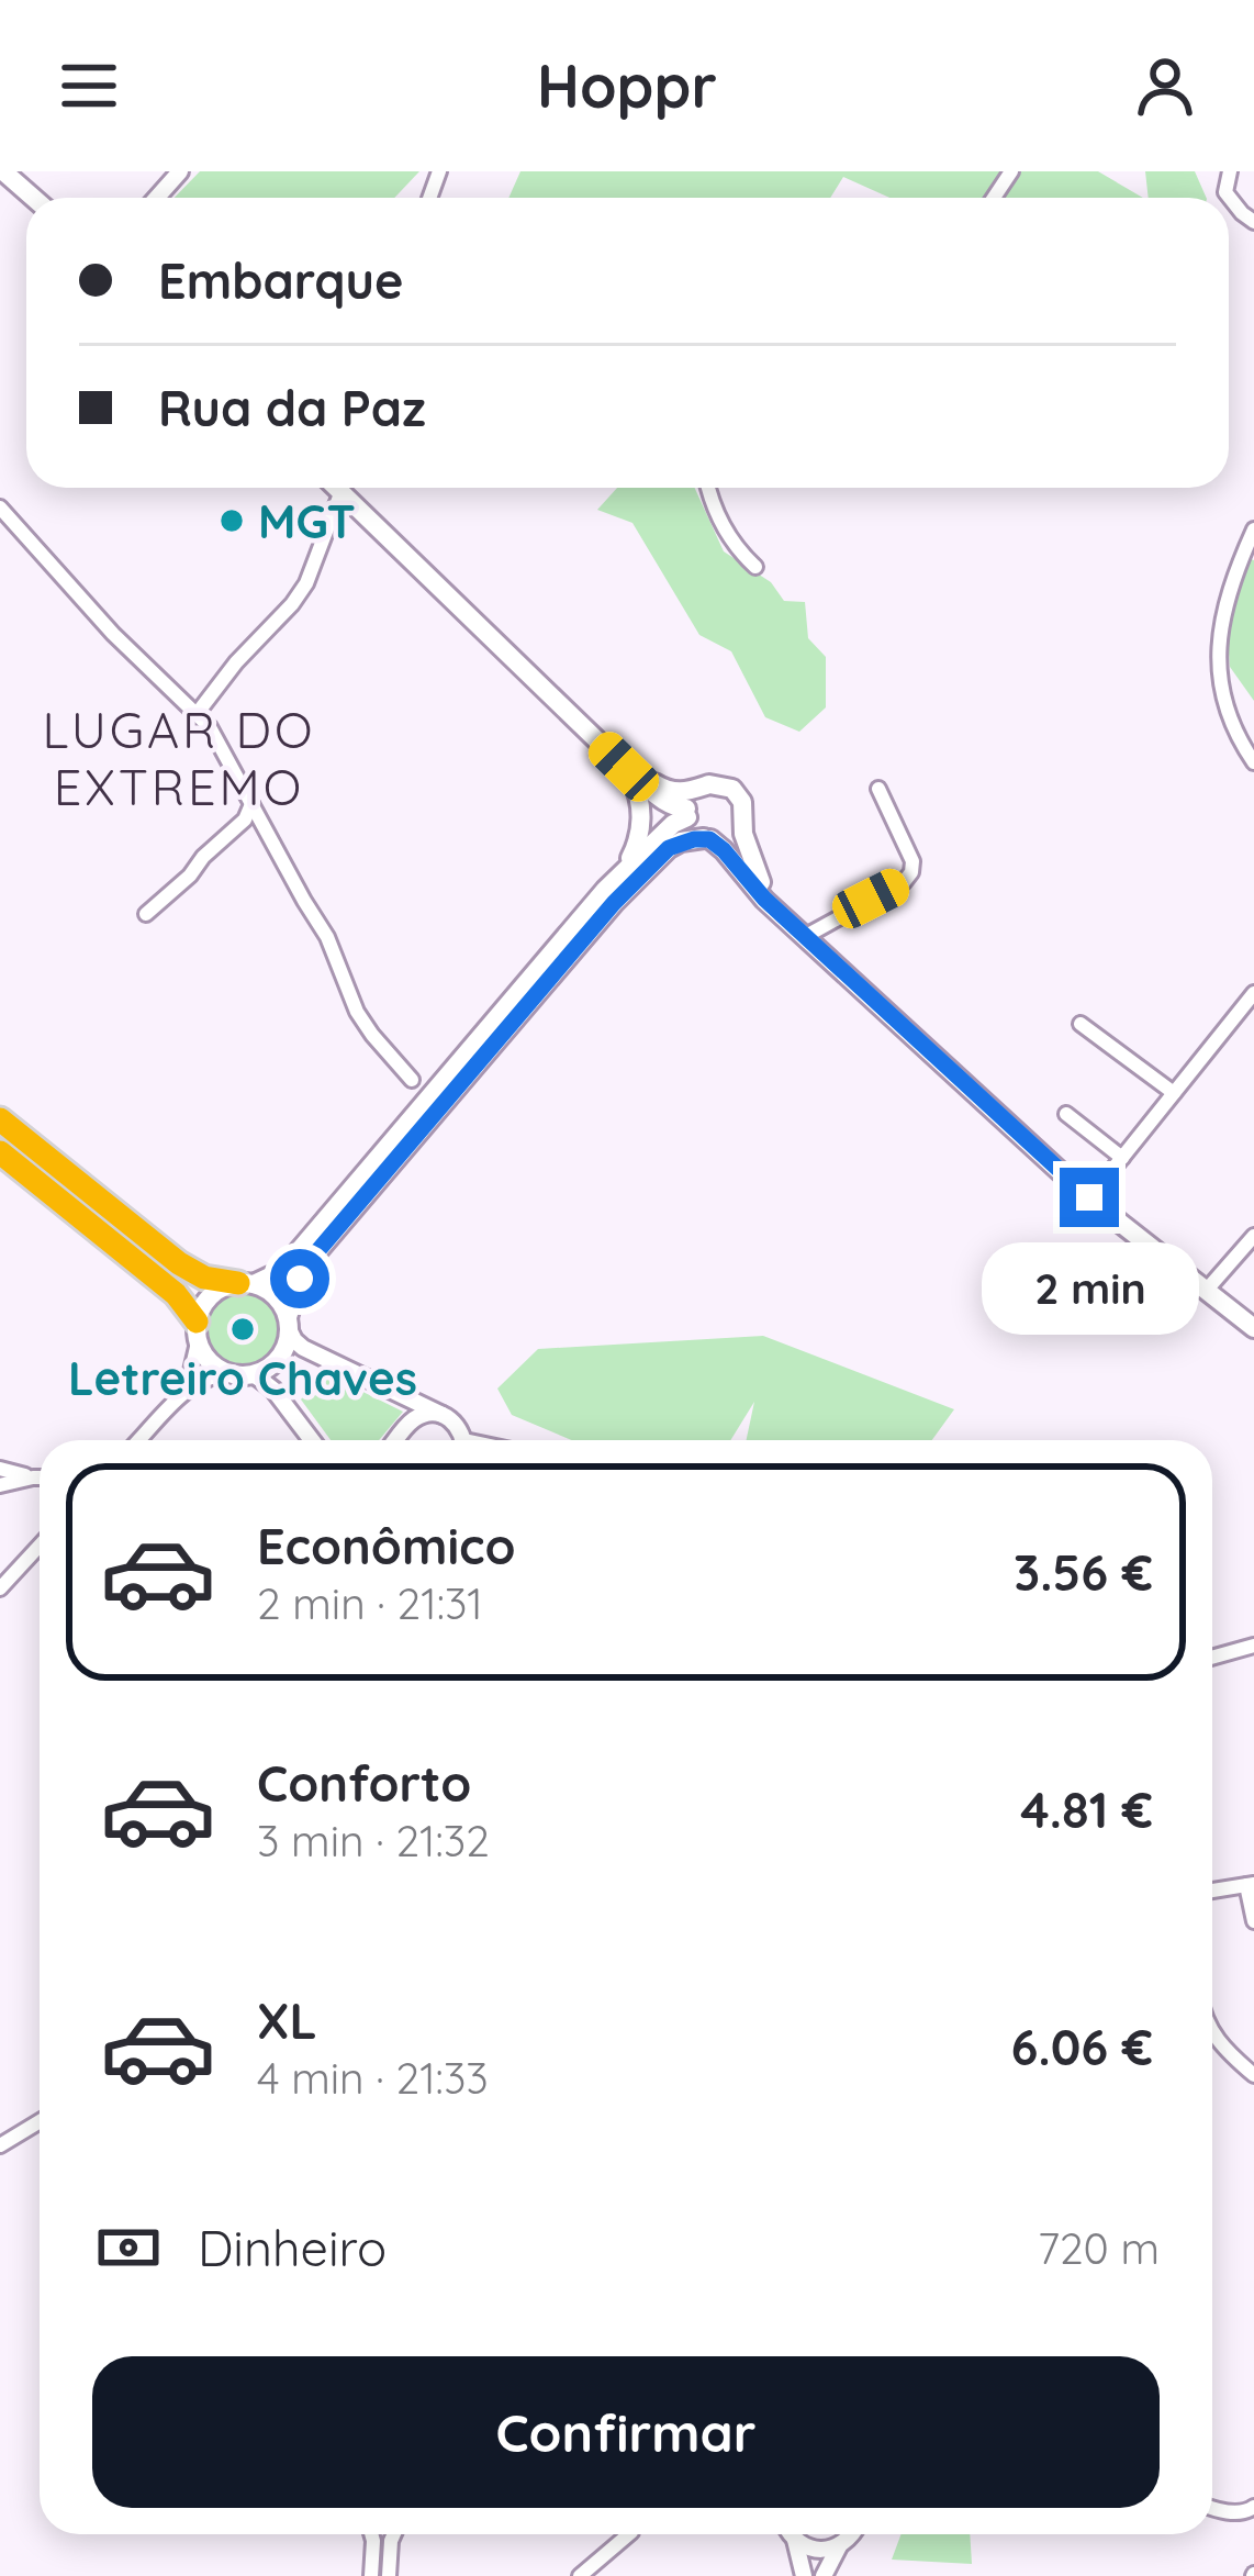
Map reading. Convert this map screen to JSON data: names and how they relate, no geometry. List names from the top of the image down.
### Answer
{
  "districts": ["LUGAR DO EXTREMO"],
  "places": ["MGT", "Letreiro Chaves"],
  "page": {
    "header": "Hoppr",
    "banner": ["Embarque", "Rua da Paz"],
    "bubble": "2 min",
    "list": [
      {
        "name": "Econômico",
        "note": "2 min · 21:31",
        "value": "3.56 €"
      },
      {
        "name": "Conforto",
        "note": "3 min · 21:32",
        "value": "4.81 €"
      },
      {
        "name": "XL",
        "note": "4 min · 21:33",
        "value": "6.06 €"
      }
    ],
    "pay": ["Dinheiro", "720 m"],
    "buttons": "Confirmar"
  }
}
